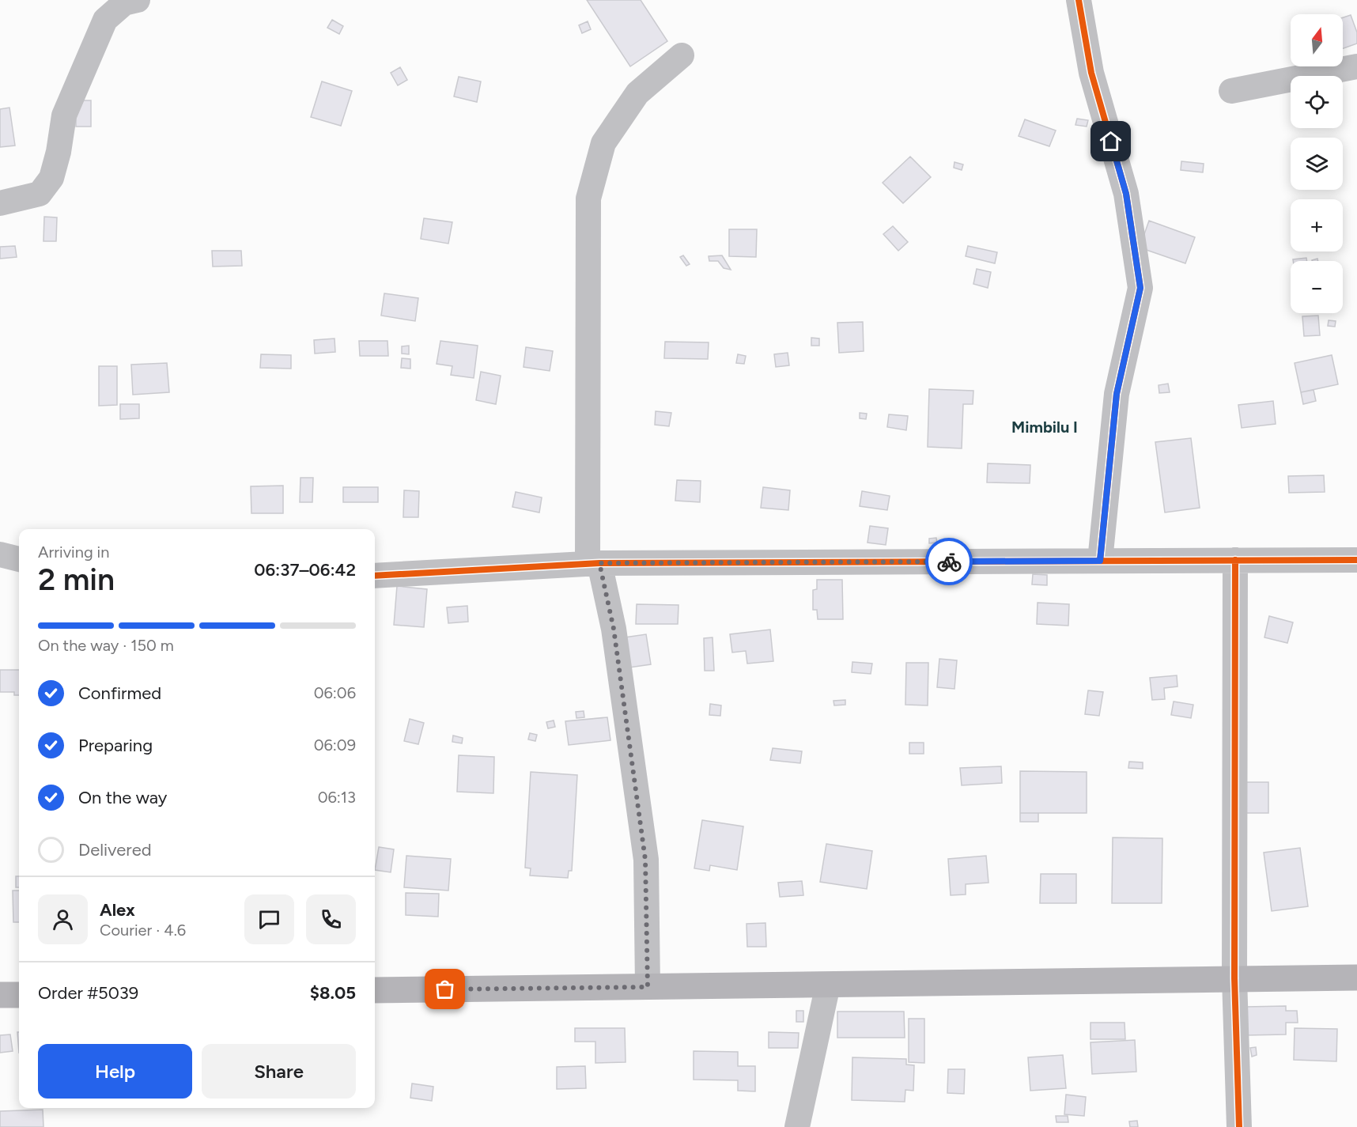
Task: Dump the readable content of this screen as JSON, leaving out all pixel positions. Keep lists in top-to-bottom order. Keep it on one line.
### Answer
{"districts":["Mimbilu I"],"north":"top","page":{"map_buttons":["+","−"],"heading":["2 min","Arriving in","06:37–06:42"],"panel":["Alex","Courier · 4.6","Order #5039","$8.05"],"bar":"On the way · 150 m","list":[["Confirmed","06:06"],["Preparing","06:09"],["On the way","06:13"],"Delivered"],"buttons":["Help","Share"]}}
